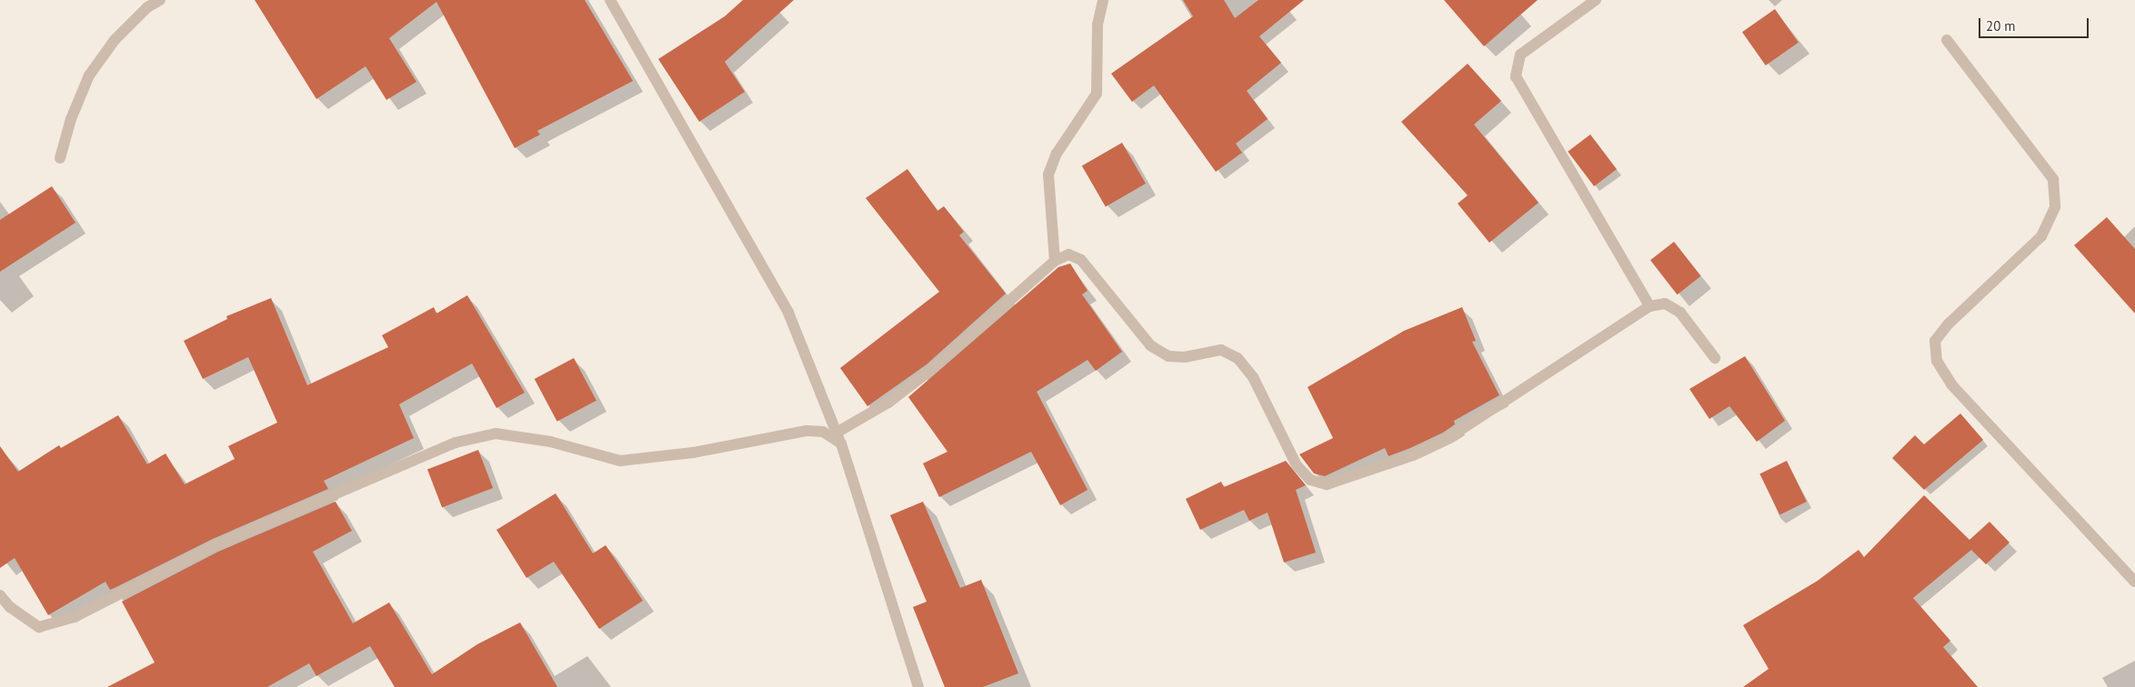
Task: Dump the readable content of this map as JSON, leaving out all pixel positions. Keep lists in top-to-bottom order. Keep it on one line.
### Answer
{"scale_bar":"20 m"}
